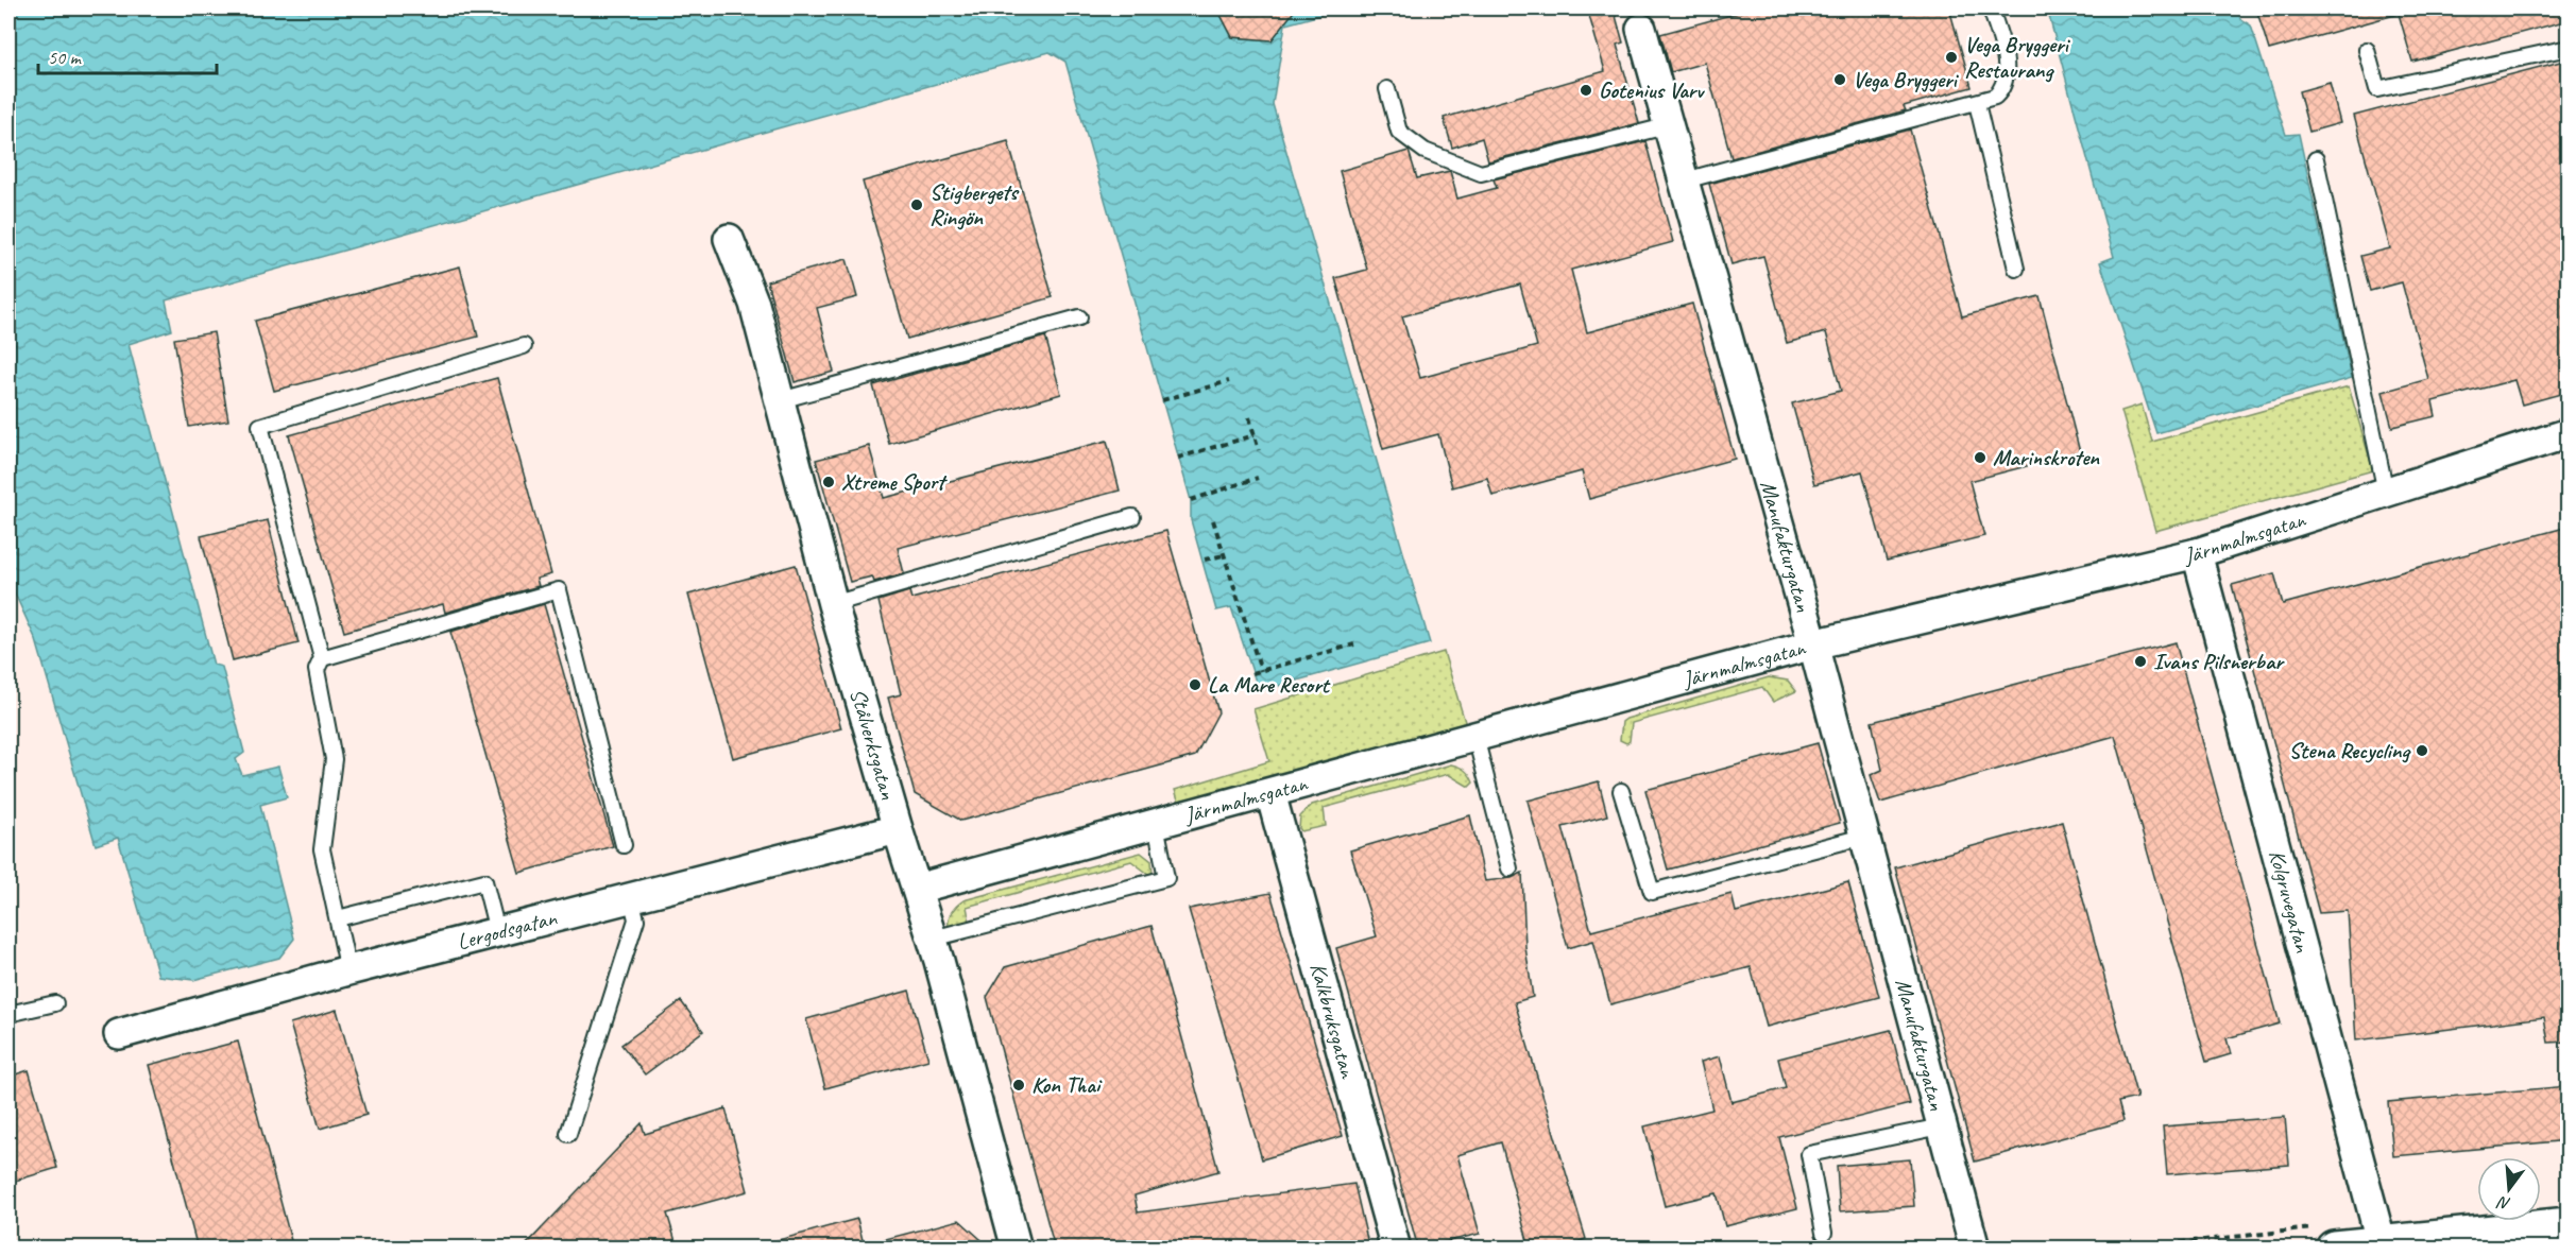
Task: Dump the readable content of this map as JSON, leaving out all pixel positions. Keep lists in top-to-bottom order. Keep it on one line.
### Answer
{"streets":{"street":["Järnmalmsgatan","Manufakturgatan","Stålverksgatan","Kolgruvegatan","Lergodsgatan","Kalkbruksgatan"]},"crossings":[["Järnmalmsgatan","Manufakturgatan"],["Järnmalmsgatan","Stålverksgatan"],["Järnmalmsgatan","Kolgruvegatan"],["Järnmalmsgatan","Kalkbruksgatan"],["Stålverksgatan","Lergodsgatan"]],"places":["Vega Bryggeri Restaurang","Vega Bryggeri","Gotenius Varv","Stigbergets Ringön","Marinskroten","Xtreme Sport","Ivans Pilsnerbar","La Mare Resort","Stena Recycling","Kon Thai"],"scale_bar":"50 m","north":"bottom"}
